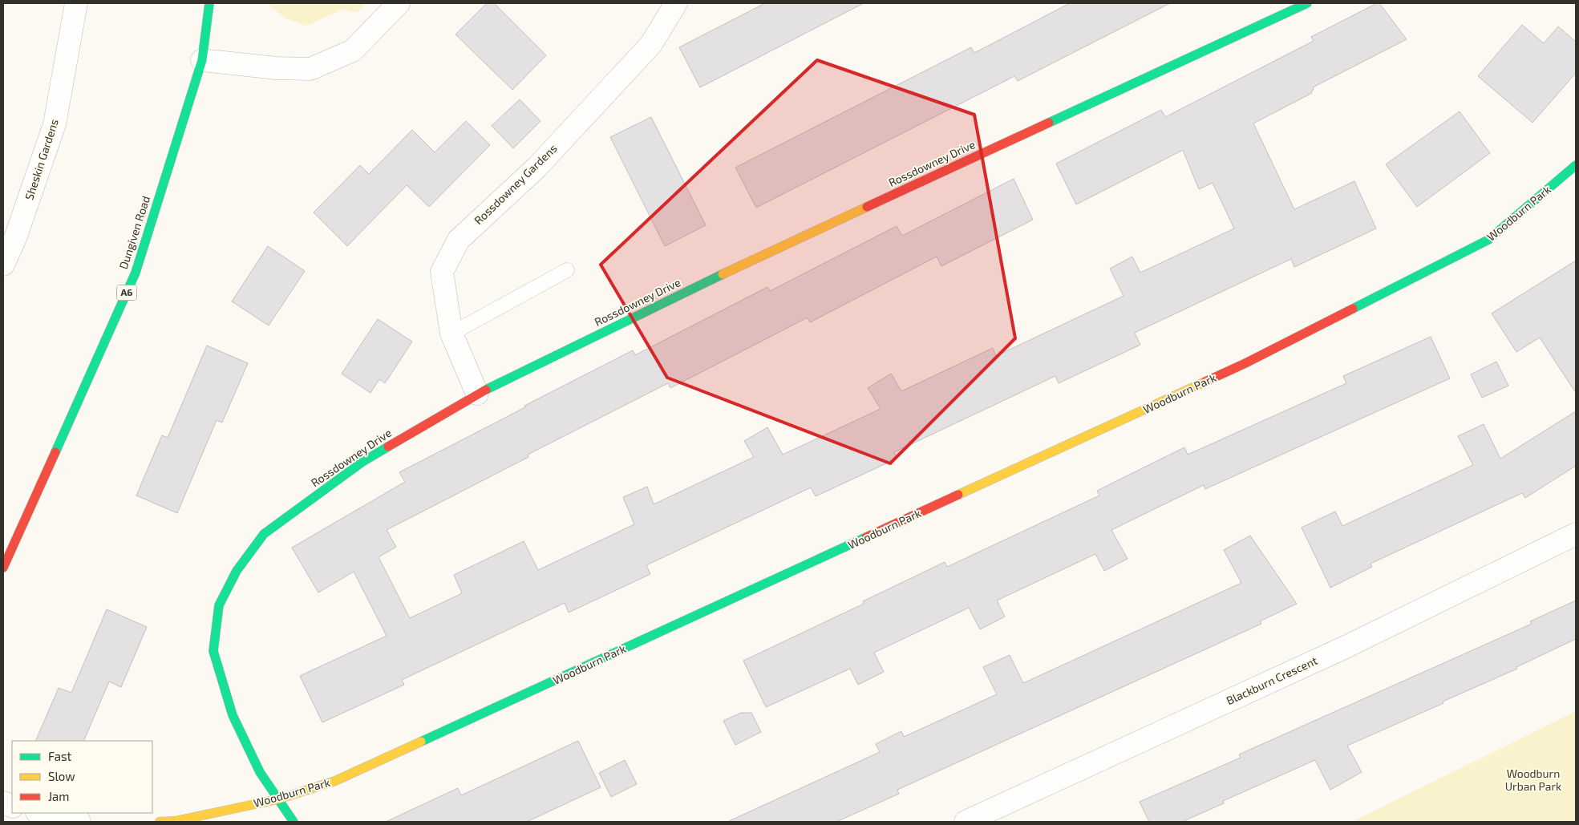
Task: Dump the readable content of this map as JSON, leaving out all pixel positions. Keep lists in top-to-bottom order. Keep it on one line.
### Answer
{"streets":{"main road":["Rossdowney Drive","Woodburn Park","Dungiven Road","A6"],"street":["Sheskin Gardens","Rossdowney Gardens","Blackburn Crescent"]},"crossings":[["Rossdowney Drive","Rossdowney Gardens"],["Rossdowney Drive","Woodburn Park"]],"parks":["Woodburn Urban Park"],"legend":["Fast","Slow","Jam"]}
